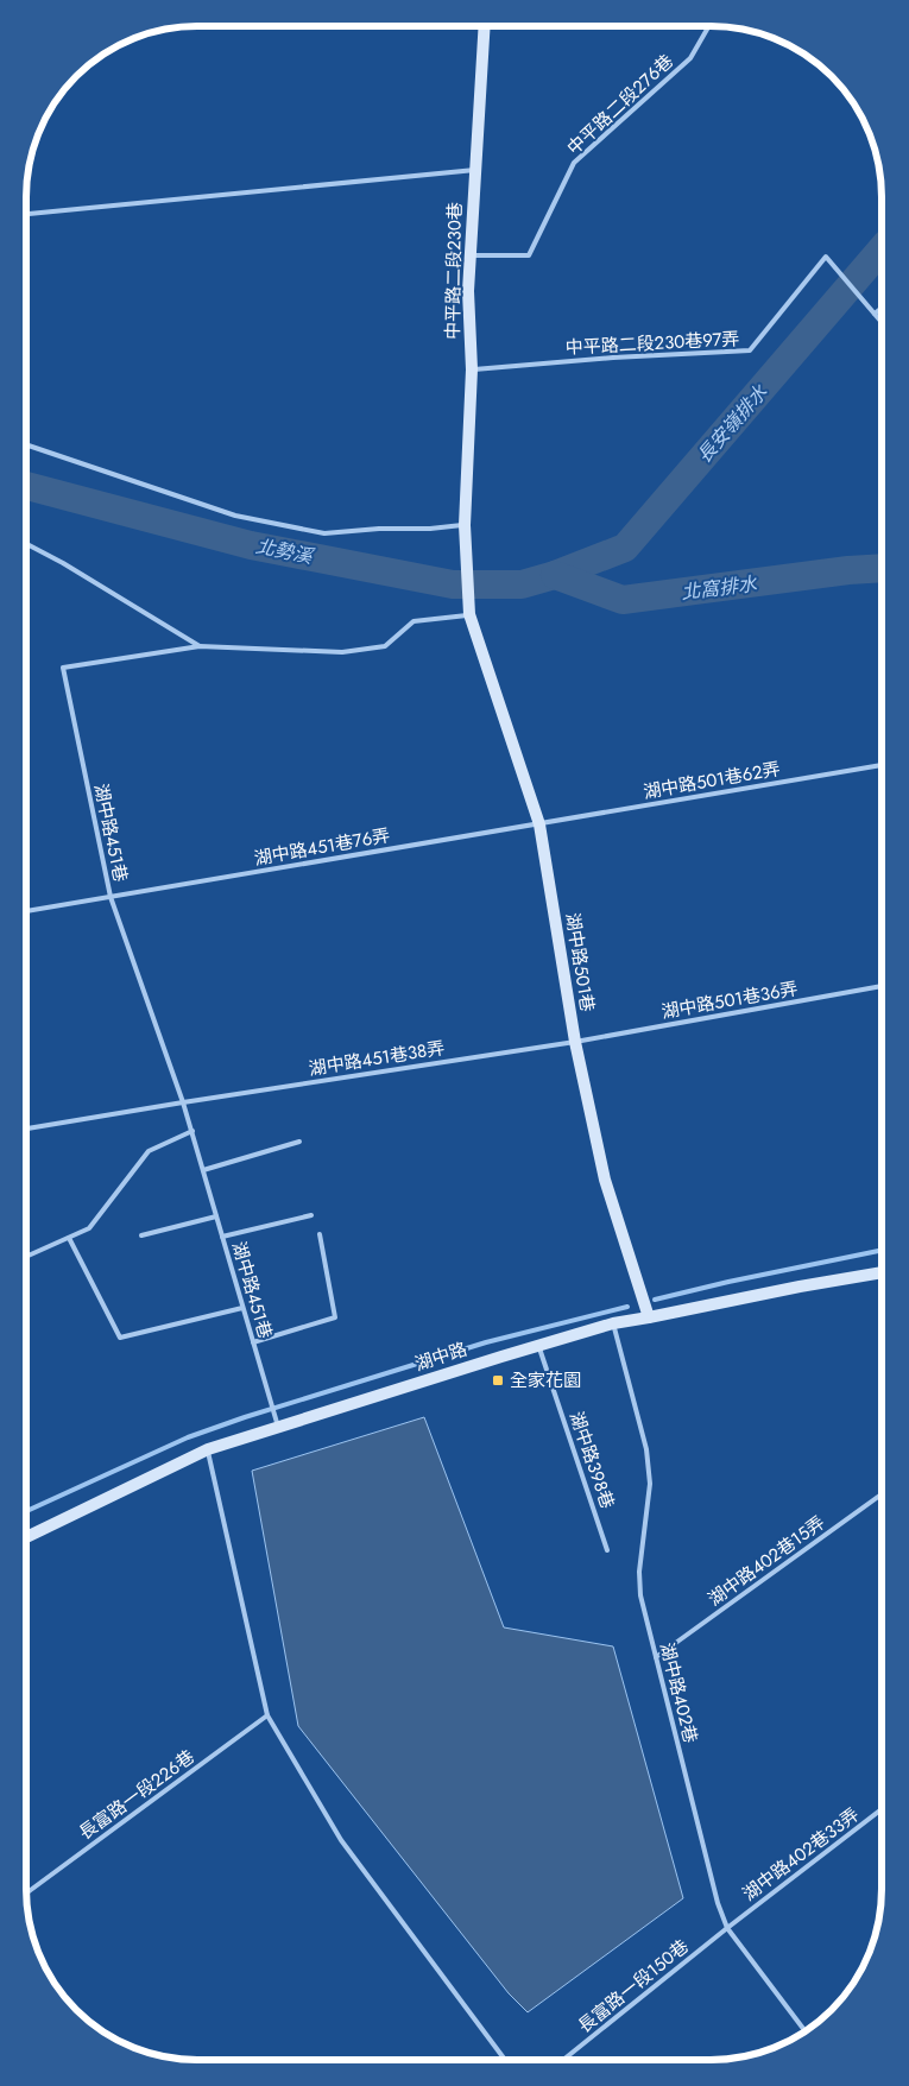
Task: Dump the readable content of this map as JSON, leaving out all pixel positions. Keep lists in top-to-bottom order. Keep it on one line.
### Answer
{"streets":{"street":["中平路二段230巷","湖中路501巷","湖中路"],"lane":["中平路二段276巷","中平路二段230巷97弄","湖中路501巷62弄","湖中路451巷","湖中路451巷76弄","湖中路501巷36弄","湖中路451巷38弄","湖中路398巷","湖中路402巷15弄","湖中路402巷","長富路一段226巷","湖中路402巷33弄","長富路一段150巷"]},"crossings":[["中平路二段276巷","中平路二段230巷"],["中平路二段230巷","中平路二段230巷97弄"],["中平路二段230巷","湖中路451巷"],["中平路二段230巷","湖中路501巷"],["湖中路501巷62弄","湖中路451巷76弄"],["湖中路501巷62弄","湖中路501巷"],["湖中路451巷","湖中路451巷76弄"],["湖中路451巷","湖中路501巷"],["湖中路451巷","湖中路451巷38弄"],["湖中路451巷","湖中路"],["湖中路451巷76弄","湖中路501巷"],["湖中路501巷","湖中路501巷36弄"],["湖中路501巷","湖中路451巷38弄"],["湖中路501巷","湖中路"],["湖中路501巷36弄","湖中路451巷38弄"],["湖中路","湖中路398巷"],["湖中路","湖中路402巷"],["湖中路402巷15弄","湖中路402巷"],["湖中路402巷","湖中路402巷33弄"],["湖中路402巷","長富路一段150巷"],["湖中路402巷33弄","長富路一段150巷"]],"water":["長安嶺排水","北勢溪","北窩排水"],"places":{"transit":["全家花園"]}}
